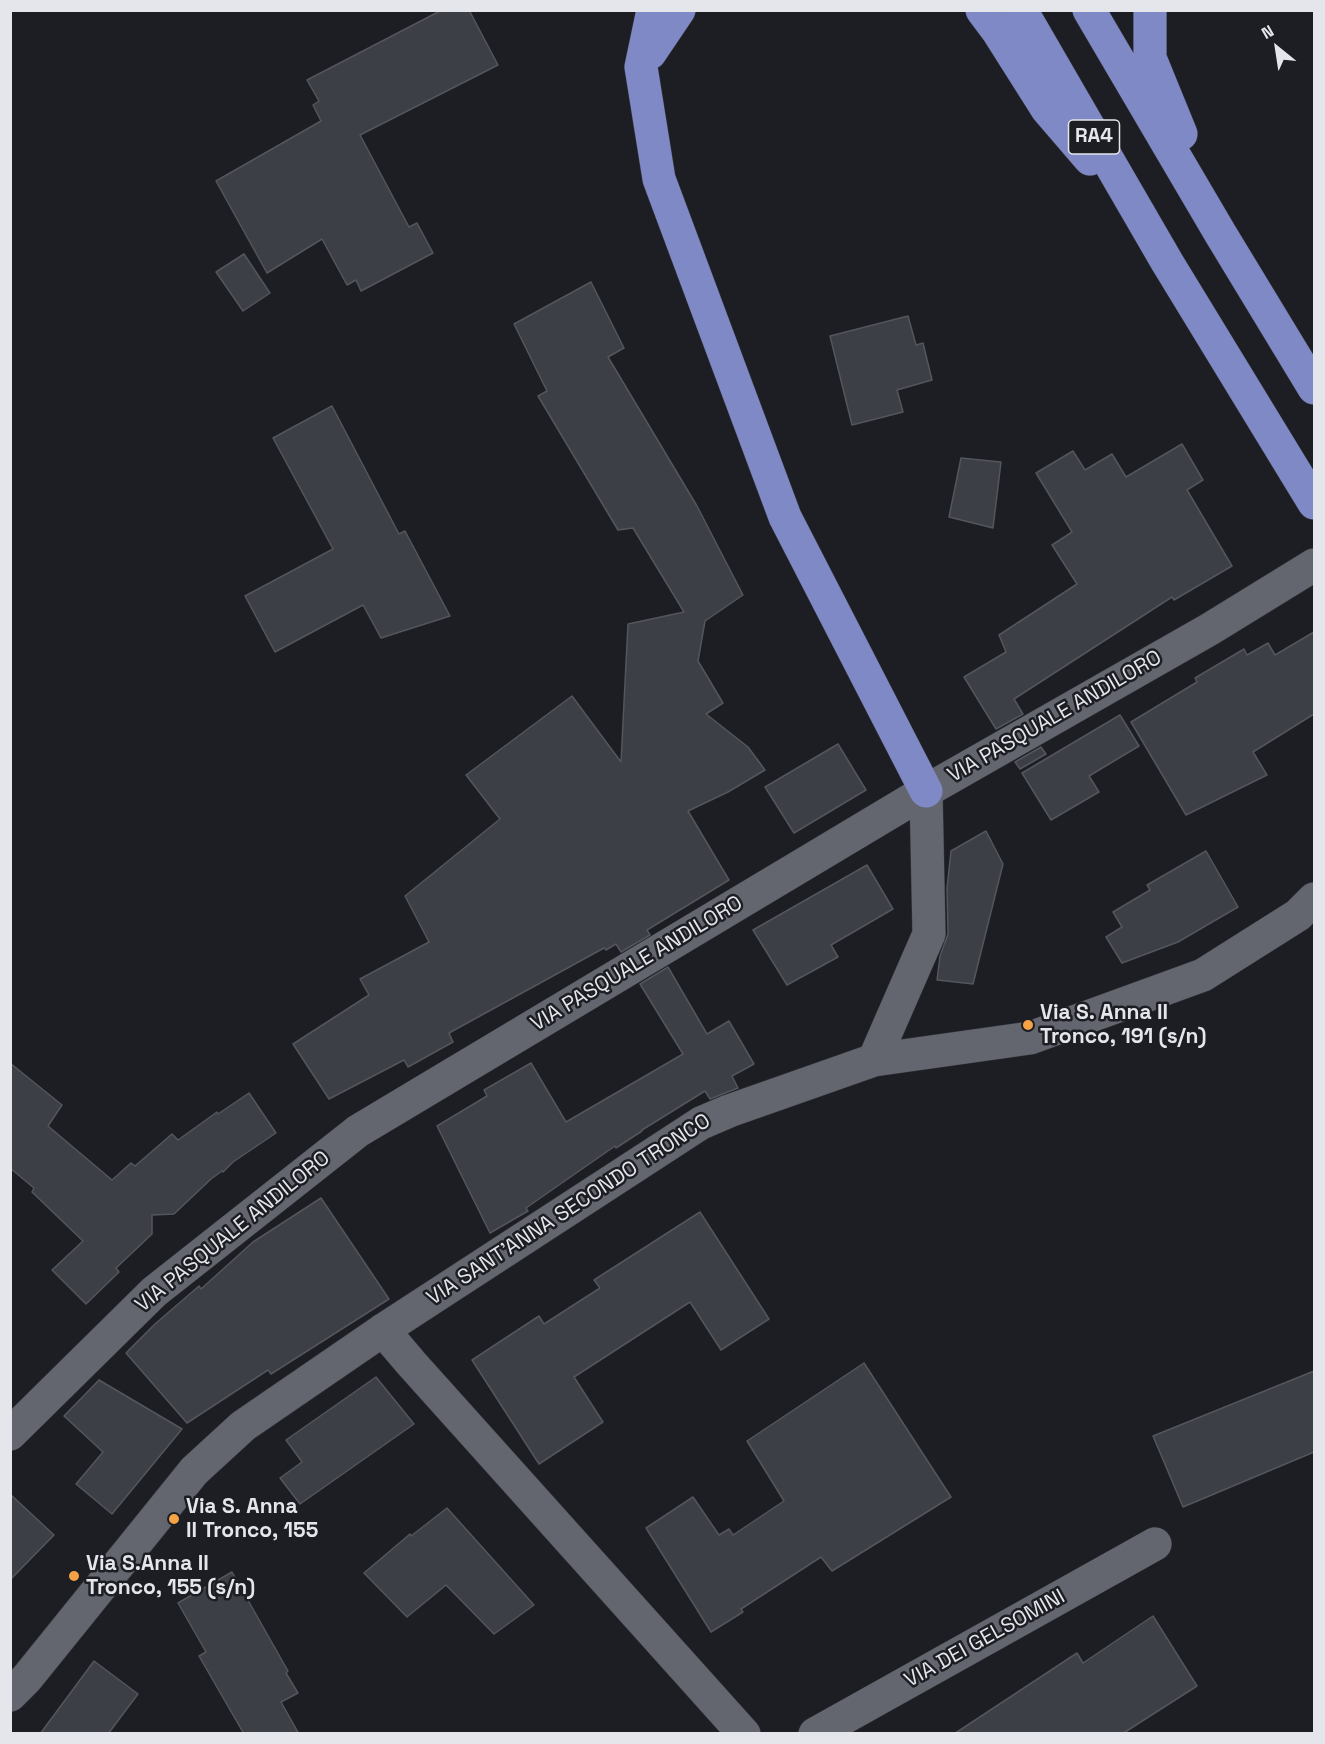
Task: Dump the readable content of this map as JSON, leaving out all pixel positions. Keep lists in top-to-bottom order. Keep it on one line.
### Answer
{"streets":{"highway":["RA4"],"street":["VIA PASQUALE ANDILORO","VIA SANT'ANNA SECONDO TRONCO","VIA DEI GELSOMINI"]},"places":["Via S. Anna II Tronco, 191 (s/n)","Via S. Anna II Tronco, 155","Via S.Anna II Tronco, 155 (s/n)"],"north":"top left"}
